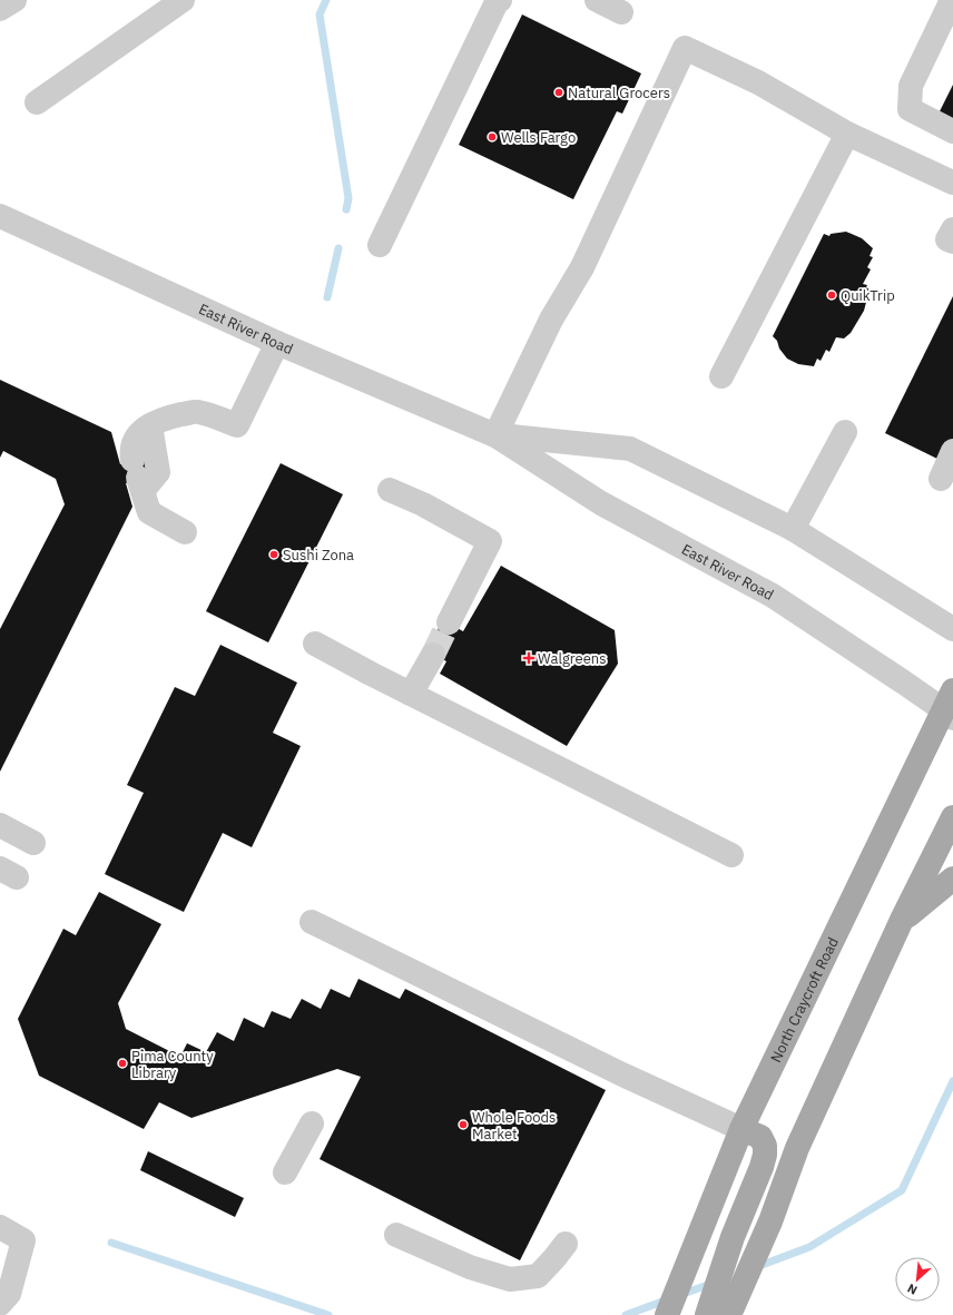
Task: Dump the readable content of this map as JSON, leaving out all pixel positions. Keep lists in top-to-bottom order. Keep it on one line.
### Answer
{"streets":{"main road":["North Craycroft Road"],"street":["East River Road"]},"crossings":[["East River Road","North Craycroft Road"]],"places":{"other":["Natural Grocers","Wells Fargo","QuikTrip","Sushi Zona","Pima County Library","Whole Foods Market"],"health":["Walgreens"]},"north":"bottom left"}
